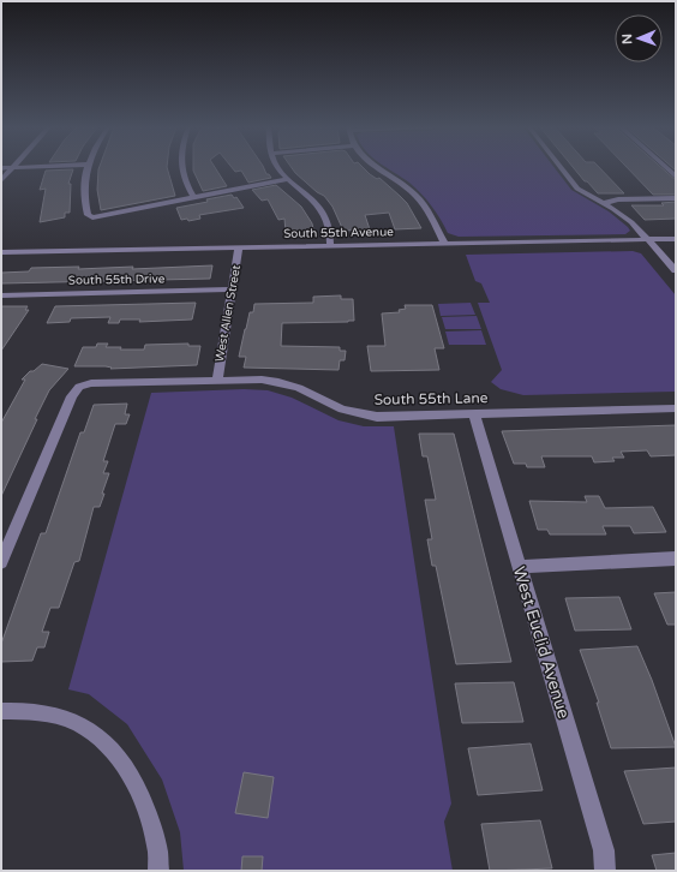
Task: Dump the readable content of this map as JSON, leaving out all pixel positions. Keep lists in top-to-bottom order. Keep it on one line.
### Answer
{"streets":{"street":["South 55th Avenue","South 55th Drive","West Allen Street","South 55th Lane","West Euclid Avenue"]},"crossings":[["South 55th Avenue","West Allen Street"],["South 55th Drive","West Allen Street"],["West Allen Street","South 55th Lane"],["South 55th Lane","West Euclid Avenue"]],"north":"left"}
